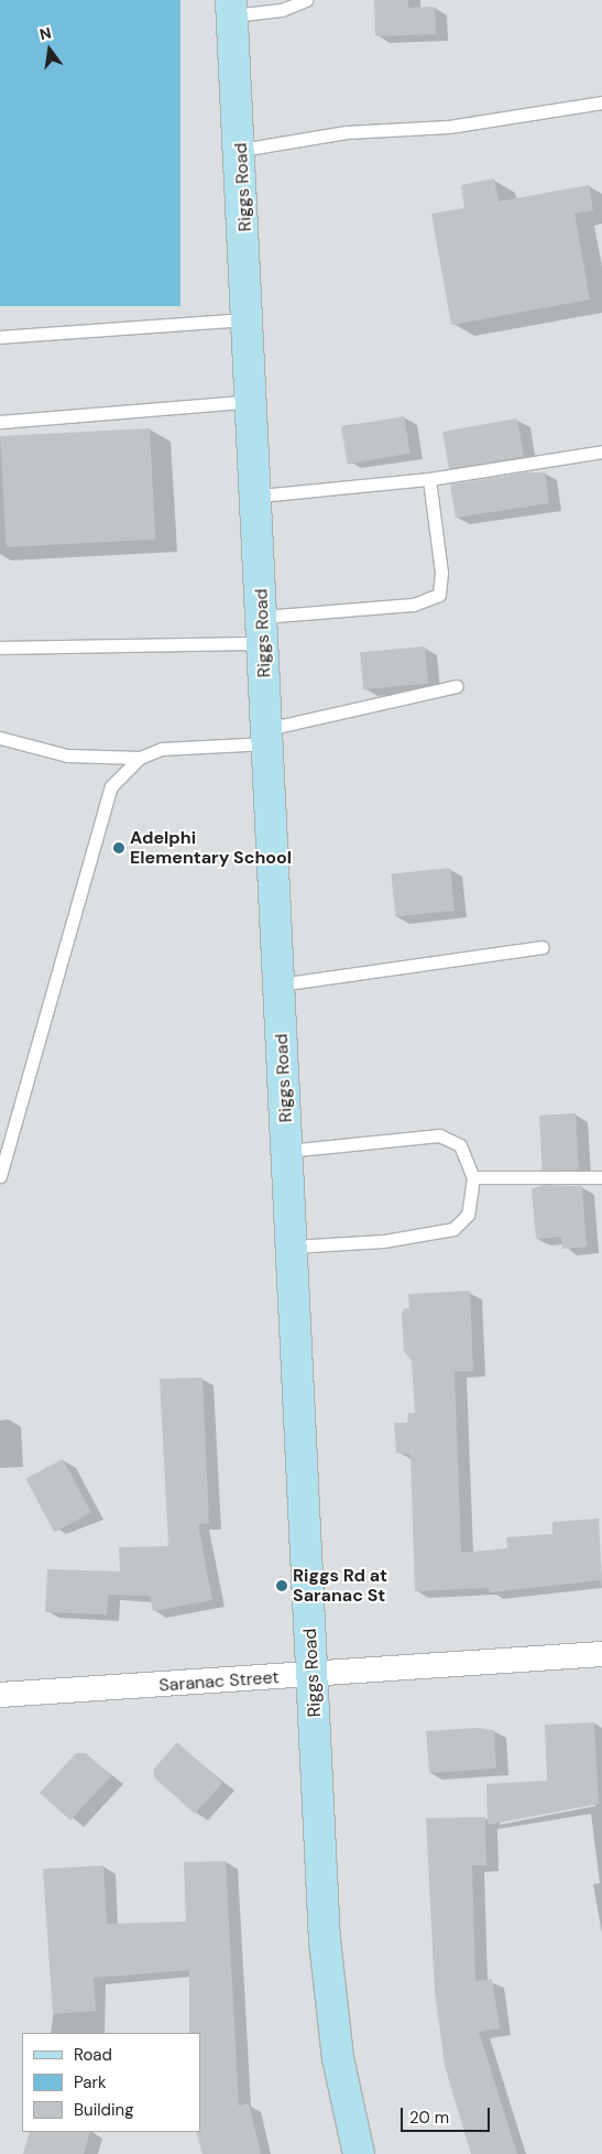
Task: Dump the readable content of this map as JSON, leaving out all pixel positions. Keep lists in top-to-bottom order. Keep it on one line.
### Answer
{"streets":{"main road":["Riggs Road"],"street":["Saranac Street"]},"crossings":[["Riggs Road","Saranac Street"]],"places":["Adelphi Elementary School","Riggs Rd at Saranac St"],"legend":["Road","Park","Building"],"scale_bar":"20 m","north":"top"}
